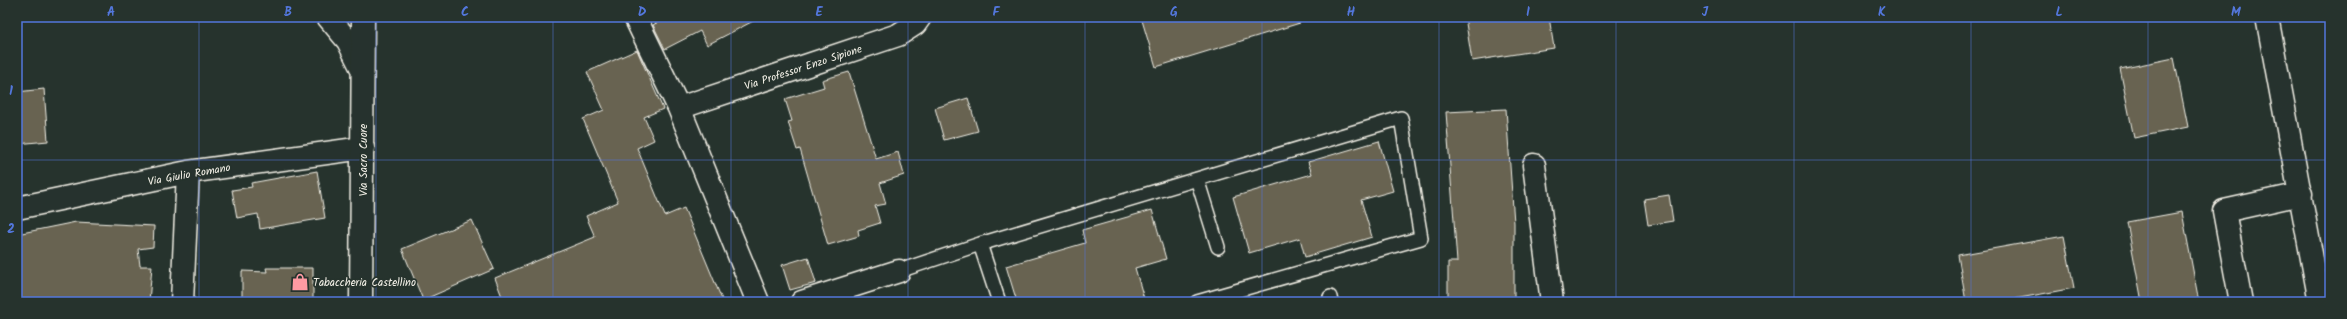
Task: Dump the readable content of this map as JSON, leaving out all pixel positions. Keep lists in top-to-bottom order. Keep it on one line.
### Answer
{"streets":{"street":["Via Professor Enzo Sipione","Via Sacro Cuore","Via Giulio Romano"]},"crossings":[["Via Sacro Cuore","Via Giulio Romano"]],"places":{"shop":["Tabaccheria Castellino"]},"grid":{"columns":["A","B","C","D","E","F","G","H","I","J","K","L","M"],"rows":["1","2"]}}
